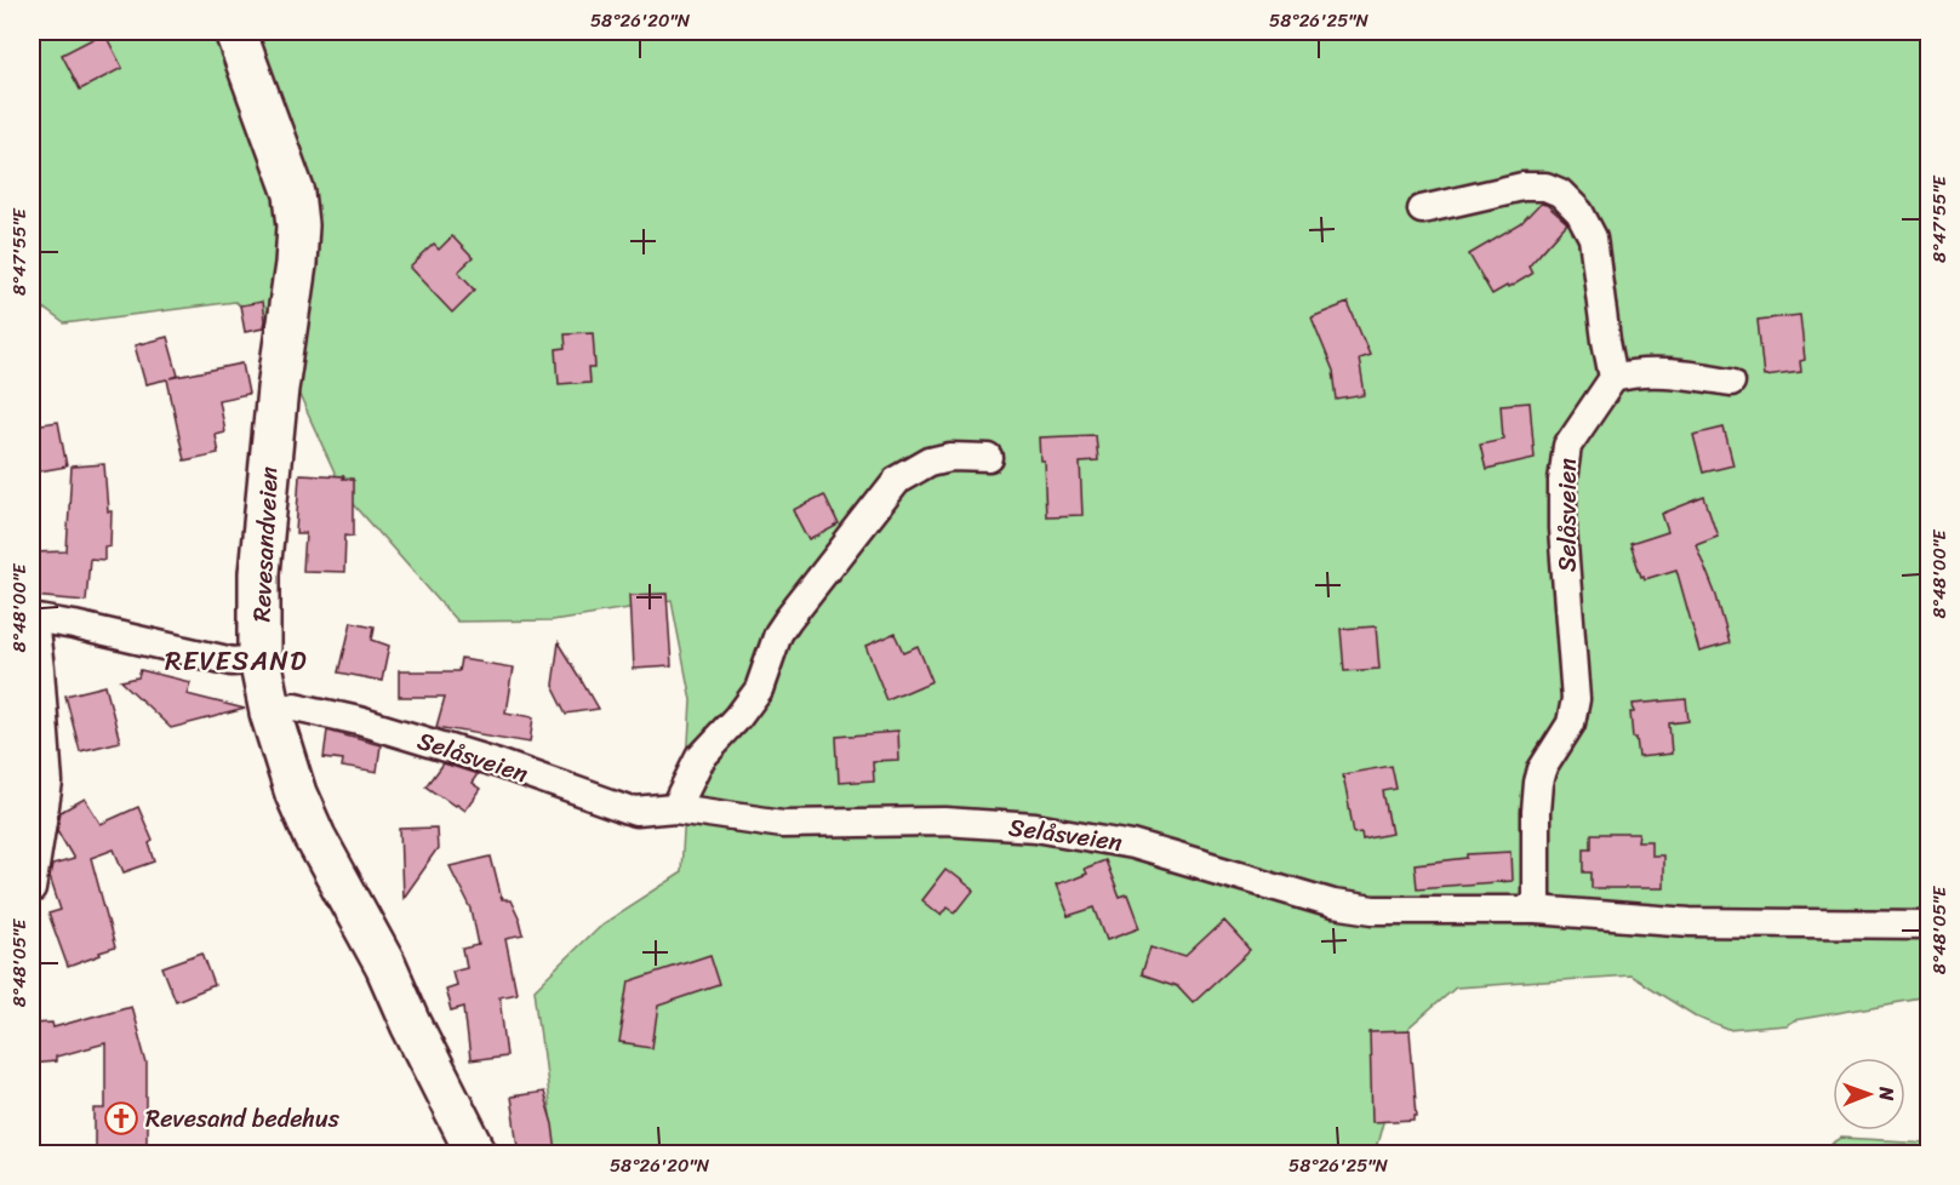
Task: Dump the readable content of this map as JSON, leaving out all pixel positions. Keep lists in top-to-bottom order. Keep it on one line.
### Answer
{"streets":{"main road":["Revesandveien"],"street":["Selåsveien"]},"crossings":[["Selåsveien","Revesandveien"]],"districts":["REVESAND"],"places":{"church":["Revesand bedehus"]},"north":"right","coordinates":["58°26'20\"N","58°26'25\"N","8°47'55\"E","8°48'00\"E","8°48'05\"E"]}
